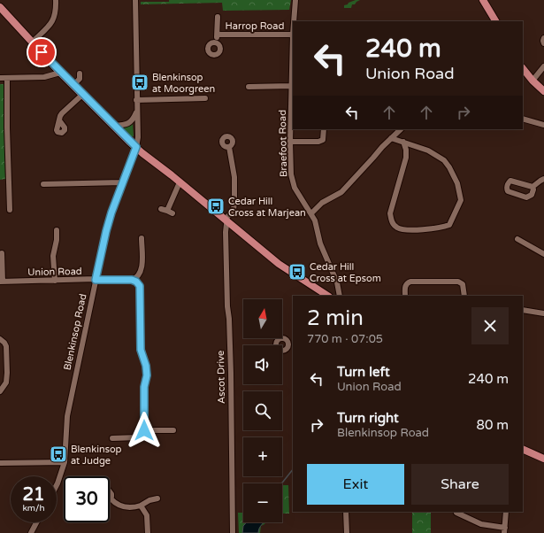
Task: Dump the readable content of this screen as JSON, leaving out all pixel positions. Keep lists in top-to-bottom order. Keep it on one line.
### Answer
{"streets":{"street":["Harrop Road","Braefoot Road","Union Road","Blenkinsop Road","Ascot Drive"]},"crossings":[["Harrop Road","Braefoot Road"],["Union Road","Blenkinsop Road"]],"places":{"bus stop":["Blenkinsop at Moorgreen","Cedar Hill Cross at Marjean","Cedar Hill Cross at Epsom","Blenkinsop at Judge"]},"north":"top","page":{"turn":["240 m","Union Road"],"heading":["2 min","770 m · 07:05"],"map_buttons":["+","−"],"list":[{"name":"Turn left","note":"Union Road","value":"240 m"},{"name":"Turn right","note":"Blenkinsop Road","value":"80 m"}],"buttons":["Exit","Share"],"speed":"21 km/h","limit":"30"}}
